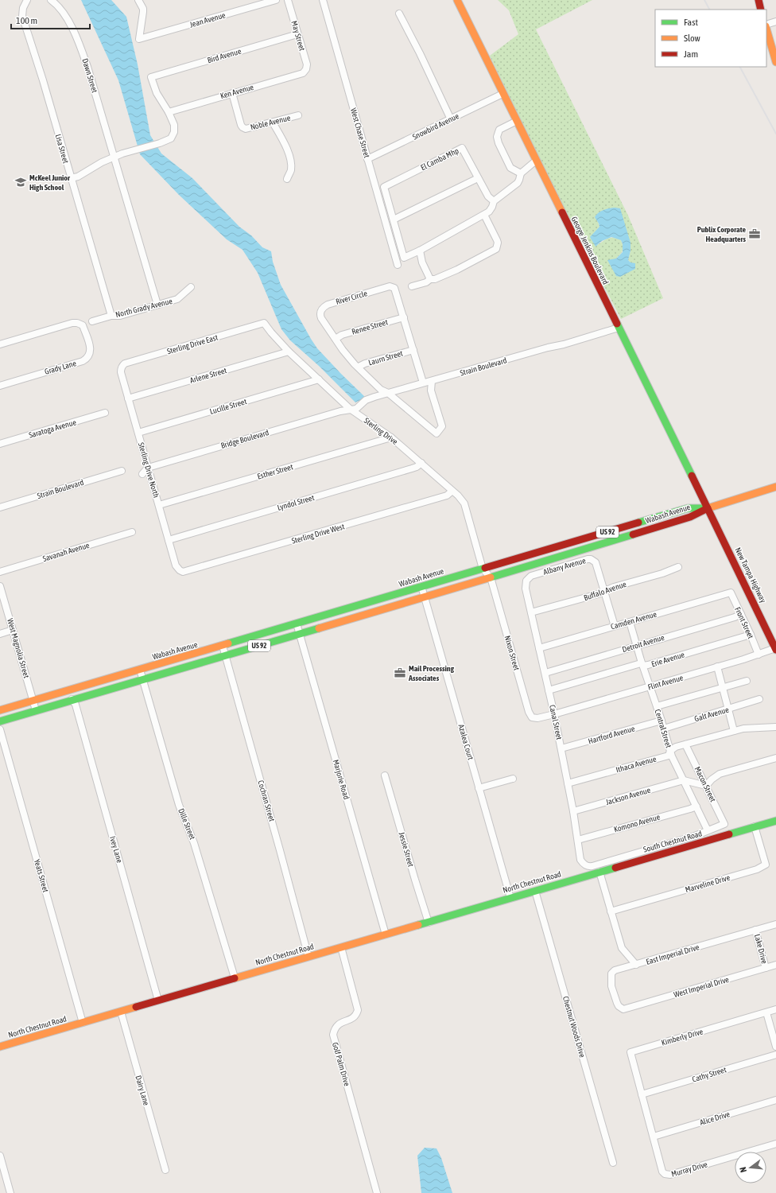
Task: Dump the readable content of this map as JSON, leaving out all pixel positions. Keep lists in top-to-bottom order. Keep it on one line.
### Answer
{"streets":{"main road":["George Jenkins Boulevard","Wabash Avenue","US 92","New Tampa Highway","South Chestnut Road","North Chestnut Road"],"street":["Jean Avenue","May Street","Bird Avenue","Dawn Street","Ken Avenue","Noble Avenue","Snowbird Avenue","West Chase Street","Lisa Street","El Camba Mhp","River Circle","North Grady Avenue","Renee Street","Sterling Drive East","Laurn Street","Strain Boulevard","Grady Lane","Arlene Street","Lucille Street","Saratoga Avenue","Sterling Drive","Bridge Boulevard","Sterling Drive North","Esther Street","Lyndol Street","Sterling Drive West","Savanah Avenue","Albany Avenue","Buffalo Avenue","Camden Avenue","Front Street","Detroit Avenue","West Magnolia Street","Nixon Street","Erie Avenue","Flint Avenue","Galt Avenue","Canal Street","Central Street","Hartford Avenue","Azalea Court","Ithaca Avenue","Marjorie Road","Macon Street","Jackson Avenue","Cochran Street","Komono Avenue","Dille Street","Ivey Lane","Jessie Street","Yeats Street","Marveline Drive","Lake Drive","East Imperial Drive","West Imperial Drive","Chestnut Woods Drive","Kimberly Drive","Golf Palm Drive","Cathy Street","Dairy Lane","Alice Drive","Murray Drive"]},"crossings":[["May Street","Bird Avenue"],["May Street","Ken Avenue"],["Bird Avenue","Ken Avenue"],["Dawn Street","North Grady Avenue"],["Ken Avenue","Noble Avenue"],["Snowbird Avenue","West Chase Street"],["Snowbird Avenue","George Jenkins Boulevard"],["Lisa Street","North Grady Avenue"],["George Jenkins Boulevard","Strain Boulevard"],["George Jenkins Boulevard","Wabash Avenue"],["George Jenkins Boulevard","New Tampa Highway"],["River Circle","Renee Street"],["River Circle","Laurn Street"],["River Circle","Strain Boulevard"],["Sterling Drive East","Arlene Street"],["Sterling Drive East","Sterling Drive"],["Sterling Drive East","Sterling Drive North"],["Strain Boulevard","Sterling Drive"],["Strain Boulevard","Bridge Boulevard"],["Arlene Street","Sterling Drive"],["Arlene Street","Sterling Drive North"],["Lucille Street","Sterling Drive"],["Lucille Street","Sterling Drive North"],["Sterling Drive","Bridge Boulevard"],["Sterling Drive","Esther Street"],["Sterling Drive","Lyndol Street"],["Sterling Drive","Wabash Avenue"],["Sterling Drive","Sterling Drive West"],["Sterling Drive","Nixon Street"],["Bridge Boulevard","Sterling Drive North"],["Sterling Drive North","Esther Street"],["Sterling Drive North","Lyndol Street"],["Sterling Drive North","Sterling Drive West"],["Wabash Avenue","New Tampa Highway"],["Wabash Avenue","West Magnolia Street"],["Wabash Avenue","Nixon Street"],["Wabash Avenue","Azalea Court"],["Wabash Avenue","Marjorie Road"],["Wabash Avenue","Cochran Street"],["Wabash Avenue","Dille Street"],["Wabash Avenue","Ivey Lane"],["Albany Avenue","Buffalo Avenue"],["Albany Avenue","Canal Street"],["New Tampa Highway","Flint Avenue"],["Buffalo Avenue","Canal Street"],["Camden Avenue","Front Street"],["Camden Avenue","Canal Street"],["Camden Avenue","Central Street"],["Front Street","Detroit Avenue"],["Front Street","Erie Avenue"],["Front Street","Flint Avenue"],["Detroit Avenue","Canal Street"],["Detroit Avenue","Central Street"],["Nixon Street","Flint Avenue"],["Nixon Street","Canal Street"],["Erie Avenue","Canal Street"],["Erie Avenue","Central Street"],["Flint Avenue","Canal Street"],["Flint Avenue","Central Street"],["Galt Avenue","Central Street"],["Canal Street","Central Street"],["Canal Street","Hartford Avenue"],["Canal Street","Ithaca Avenue"],["Canal Street","Macon Street"],["Canal Street","Jackson Avenue"],["Canal Street","Komono Avenue"],["Central Street","Hartford Avenue"],["Central Street","Ithaca Avenue"],["Central Street","Macon Street"],["Central Street","Jackson Avenue"],["Central Street","Komono Avenue"],["Azalea Court","North Chestnut Road"],["Ithaca Avenue","Macon Street"],["Marjorie Road","North Chestnut Road"],["Cochran Street","North Chestnut Road"],["Dille Street","North Chestnut Road"],["South Chestnut Road","North Chestnut Road"],["South Chestnut Road","Marveline Drive"],["Ivey Lane","North Chestnut Road"],["Jessie Street","North Chestnut Road"],["Yeats Street","North Chestnut Road"],["North Chestnut Road","Chestnut Woods Drive"],["North Chestnut Road","Golf Palm Drive"],["North Chestnut Road","Dairy Lane"],["Lake Drive","East Imperial Drive"],["Lake Drive","West Imperial Drive"],["East Imperial Drive","West Imperial Drive"],["Kimberly Drive","Cathy Street"],["Kimberly Drive","Murray Drive"],["Cathy Street","Murray Drive"],["Alice Drive","Murray Drive"]],"places":{"school or university":["McKeel Junior High School"],"office":["Publix Corporate Headquarters","Mail Processing Associates"]},"legend":["Fast","Slow","Jam"],"scale_bar":"100 m","north":"left"}
